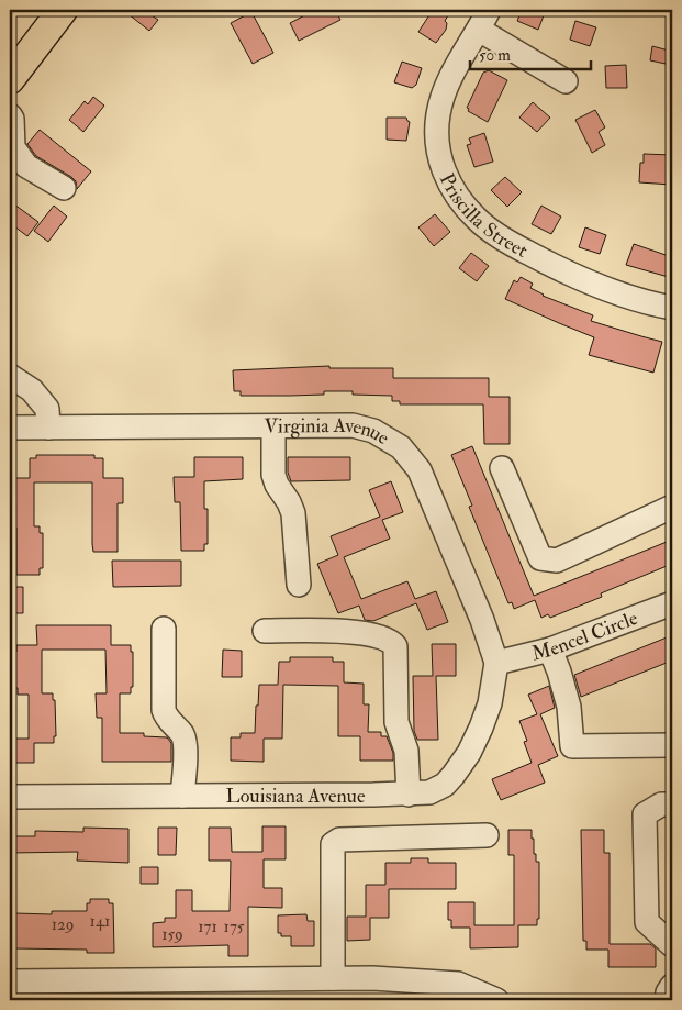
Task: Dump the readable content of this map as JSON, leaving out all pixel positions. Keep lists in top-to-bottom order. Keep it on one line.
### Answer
{"streets":{"street":["Priscilla Street","Virginia Avenue","Mencel Circle","Louisiana Avenue"]},"crossings":[["Virginia Avenue","Mencel Circle"],["Virginia Avenue","Louisiana Avenue"],["Mencel Circle","Louisiana Avenue"]],"house_numbers":["141","129","171","175","159"],"scale_bar":"50 m"}
